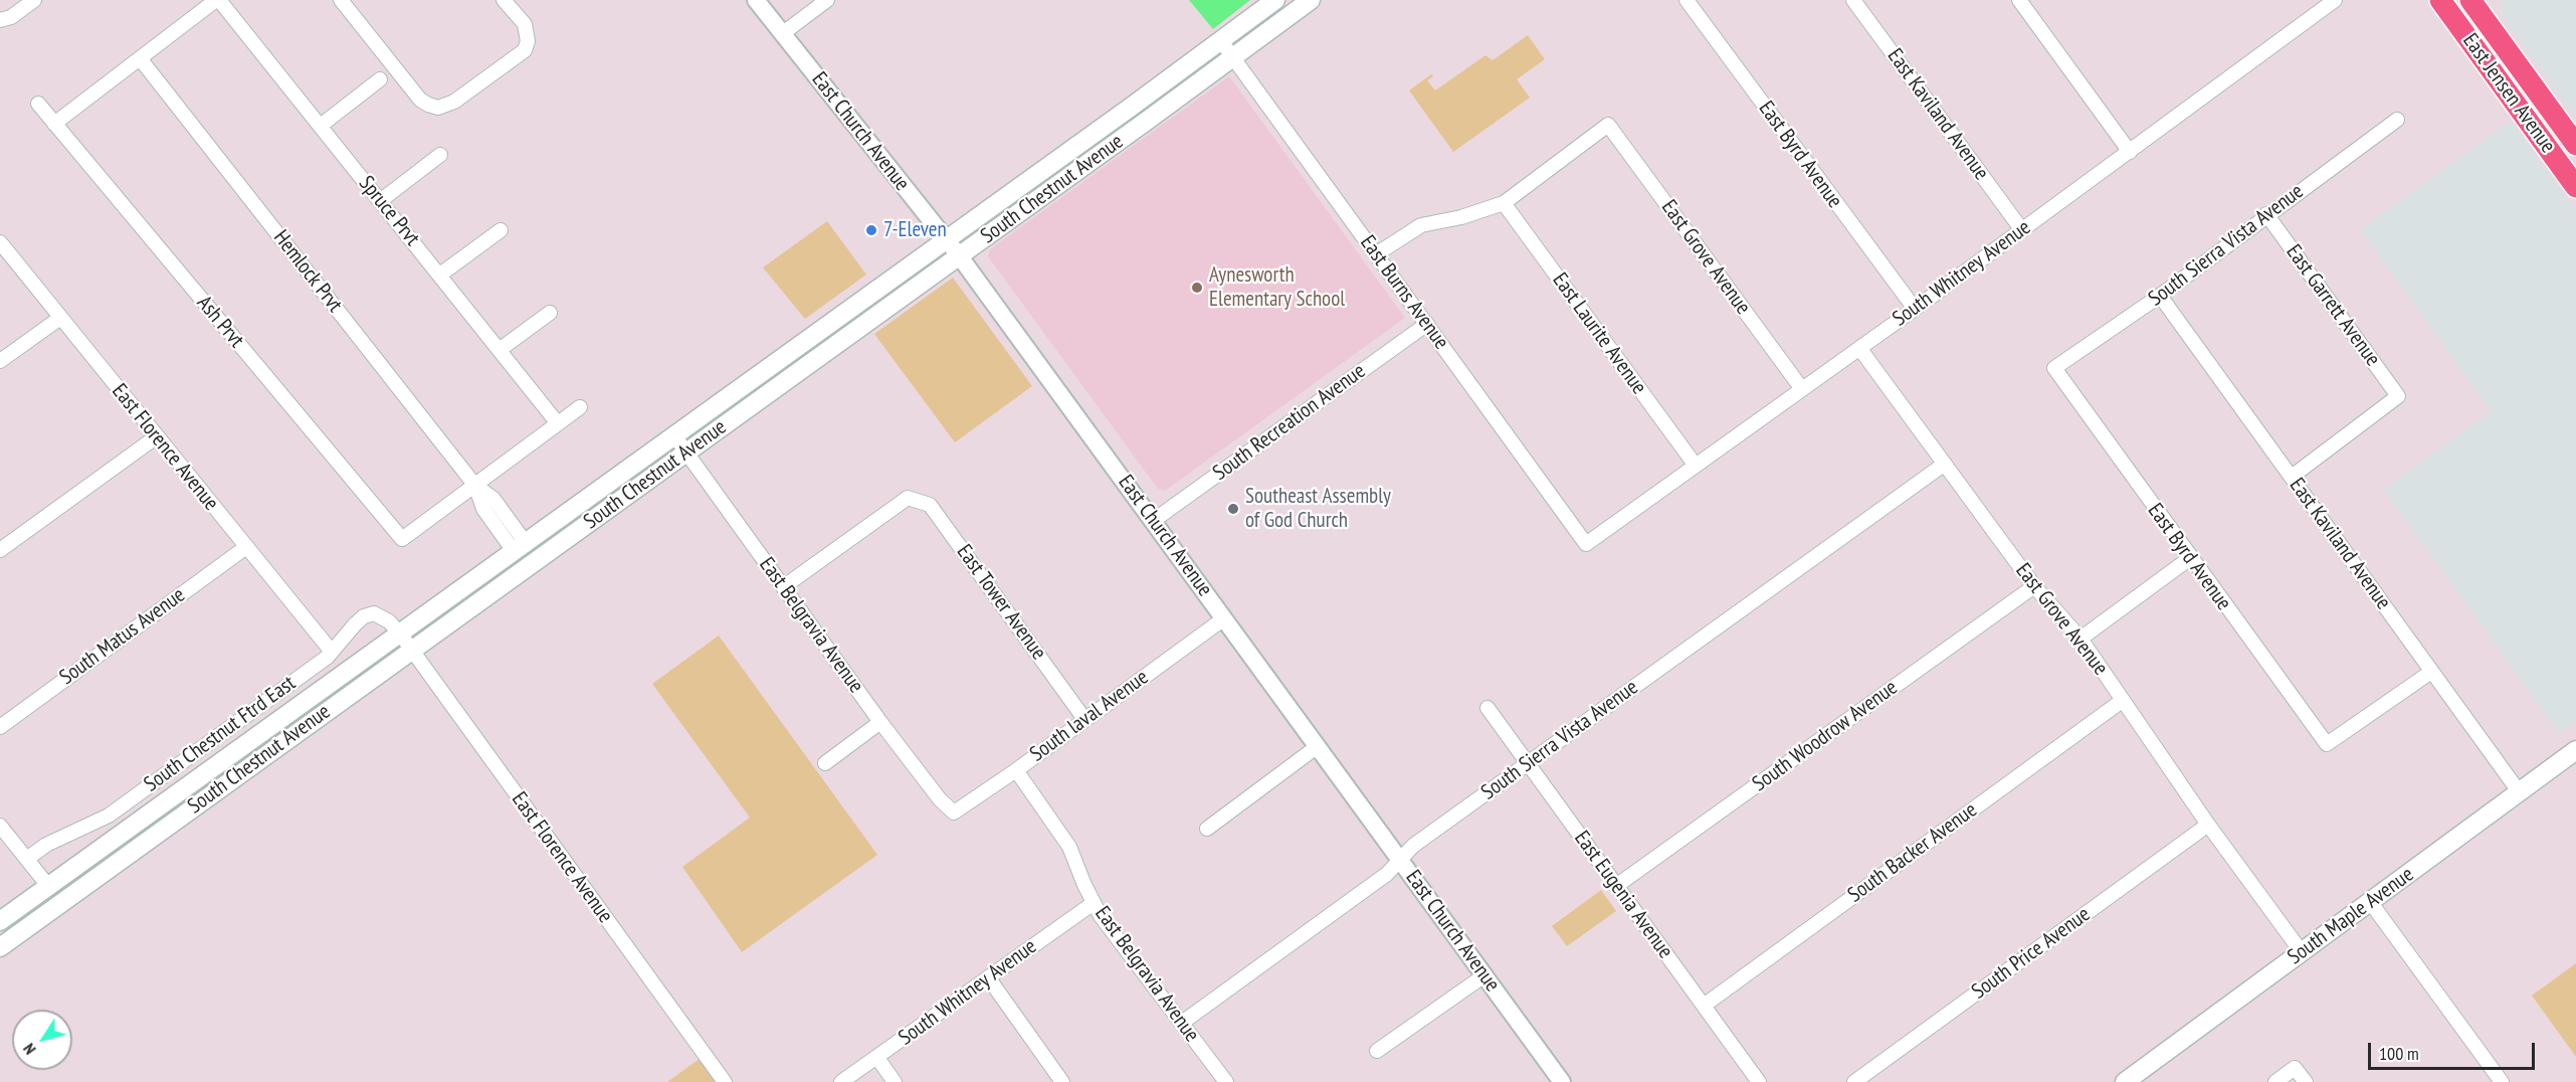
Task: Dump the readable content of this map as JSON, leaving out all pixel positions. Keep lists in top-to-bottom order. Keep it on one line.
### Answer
{"streets":{"main road":["East Jensen Avenue","South Chestnut Avenue","South Maple Avenue"],"street":["East Kaviland Avenue","East Church Avenue","East Byrd Avenue","Spruce Prvt","South Sierra Vista Avenue","East Grove Avenue","Hemlock Prvt","South Whitney Avenue","East Burns Avenue","East Garrett Avenue","Ash Prvt","East Laurite Avenue","South Recreation Avenue","East Florence Avenue","East Tower Avenue","East Belgravia Avenue","South Matus Avenue","South laval Avenue","South Chestnut Ftrd East","South Woodrow Avenue","South Backer Avenue","East Eugenia Avenue","South Price Avenue"]},"crossings":[["East Kaviland Avenue","East Byrd Avenue"],["East Kaviland Avenue","South Sierra Vista Avenue"],["East Kaviland Avenue","South Whitney Avenue"],["East Kaviland Avenue","East Garrett Avenue"],["East Kaviland Avenue","South Maple Avenue"],["East Church Avenue","South Chestnut Avenue"],["East Church Avenue","South Sierra Vista Avenue"],["East Church Avenue","South Recreation Avenue"],["East Church Avenue","South laval Avenue"],["East Byrd Avenue","South Sierra Vista Avenue"],["East Byrd Avenue","South Whitney Avenue"],["South Chestnut Avenue","Hemlock Prvt"],["South Chestnut Avenue","East Burns Avenue"],["South Chestnut Avenue","East Florence Avenue"],["South Chestnut Avenue","East Belgravia Avenue"],["South Chestnut Avenue","South Chestnut Ftrd East"],["South Sierra Vista Avenue","East Grove Avenue"],["South Sierra Vista Avenue","East Garrett Avenue"],["South Sierra Vista Avenue","East Belgravia Avenue"],["South Sierra Vista Avenue","East Eugenia Avenue"],["East Grove Avenue","South Whitney Avenue"],["East Grove Avenue","East Laurite Avenue"],["East Grove Avenue","South Woodrow Avenue"],["East Grove Avenue","South Backer Avenue"],["East Grove Avenue","South Maple Avenue"],["East Grove Avenue","South Price Avenue"],["Hemlock Prvt","Ash Prvt"],["South Whitney Avenue","East Burns Avenue"],["South Whitney Avenue","East Laurite Avenue"],["South Whitney Avenue","East Belgravia Avenue"],["East Burns Avenue","South Recreation Avenue"],["East Florence Avenue","South Matus Avenue"],["East Florence Avenue","South Chestnut Ftrd East"],["East Tower Avenue","East Belgravia Avenue"],["East Tower Avenue","South laval Avenue"],["East Belgravia Avenue","South laval Avenue"],["South Woodrow Avenue","East Eugenia Avenue"],["South Backer Avenue","East Eugenia Avenue"]],"places":["7-Eleven","Aynesworth Elementary School","Southeast Assembly of God Church"],"scale_bar":"100 m","north":"bottom left"}
